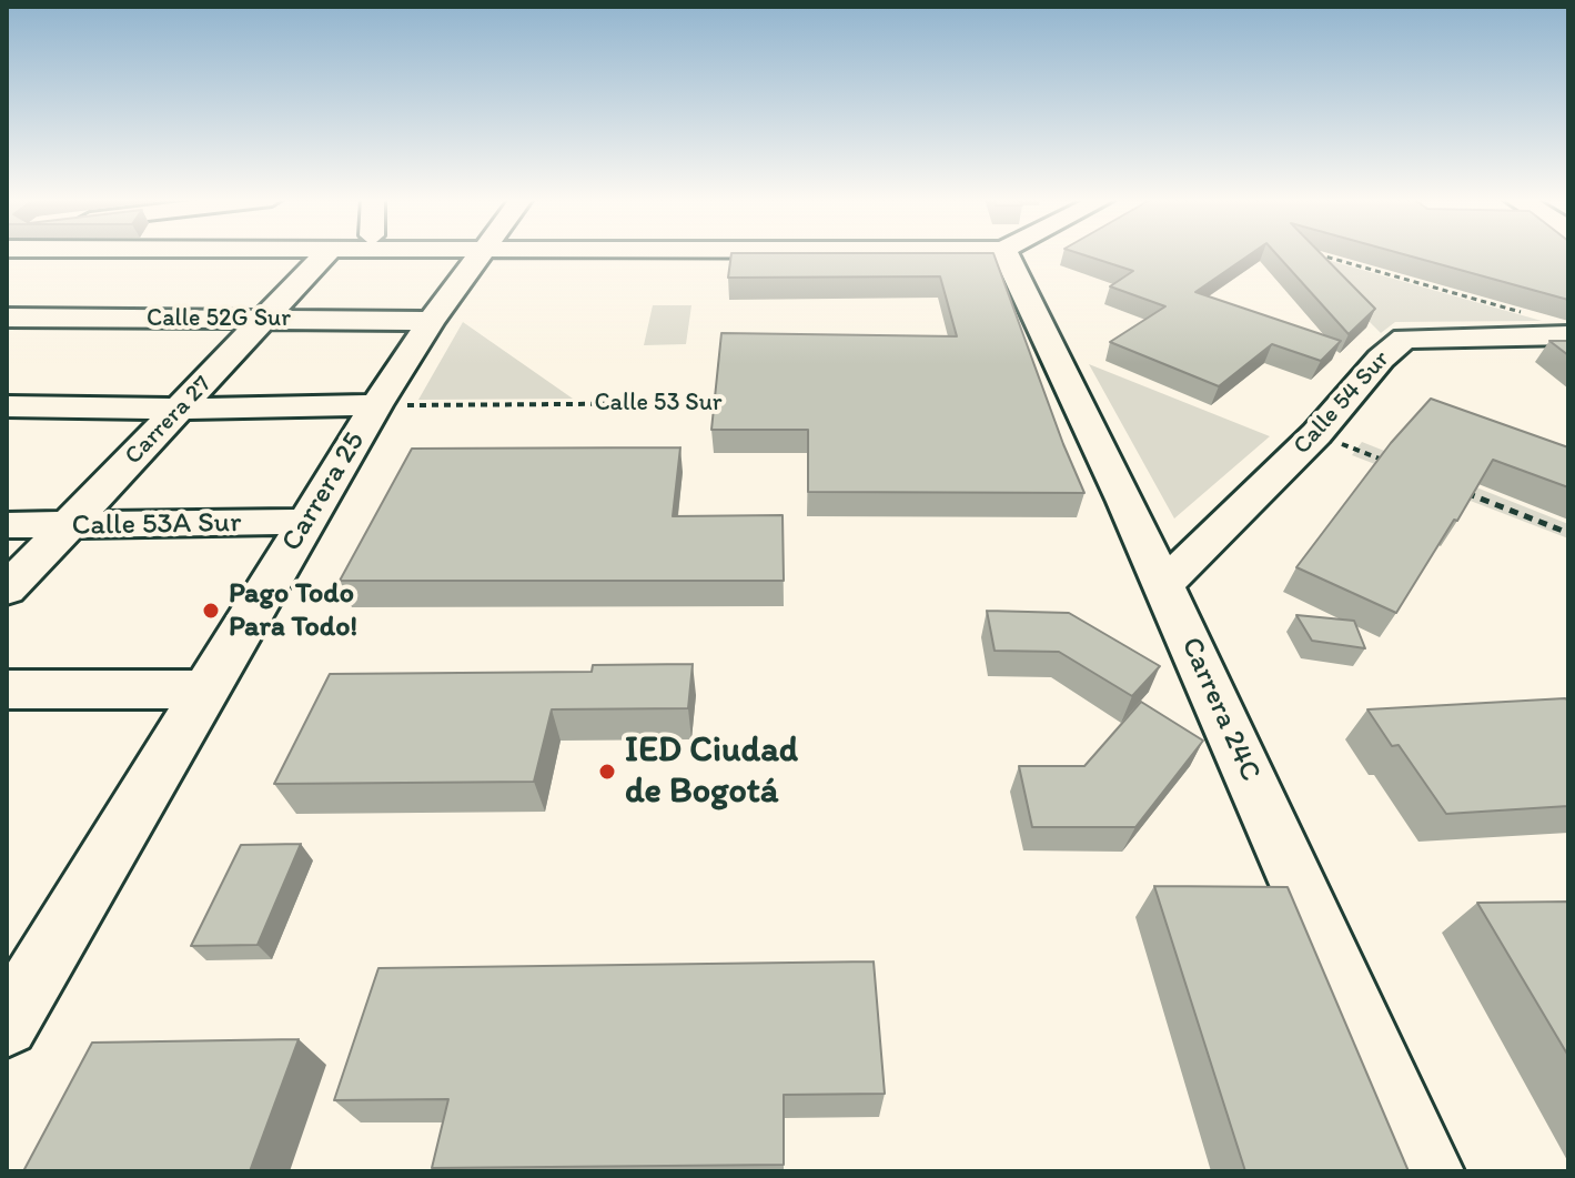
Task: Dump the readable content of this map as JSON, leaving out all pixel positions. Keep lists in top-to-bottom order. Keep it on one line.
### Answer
{"streets":{"street":["Calle 52G Sur","Calle 54 Sur","Carrera 27","Carrera 25","Calle 53A Sur","Carrera 24C"],"path":["Calle 53 Sur"]},"crossings":[["Calle 52G Sur","Carrera 27"],["Calle 52G Sur","Carrera 25"],["Calle 53 Sur","Carrera 25"],["Calle 54 Sur","Carrera 24C"],["Carrera 27","Calle 53A Sur"],["Carrera 25","Calle 53A Sur"]],"places":["Pago Todo Para Todo!","IED Ciudad de Bogotá"]}
